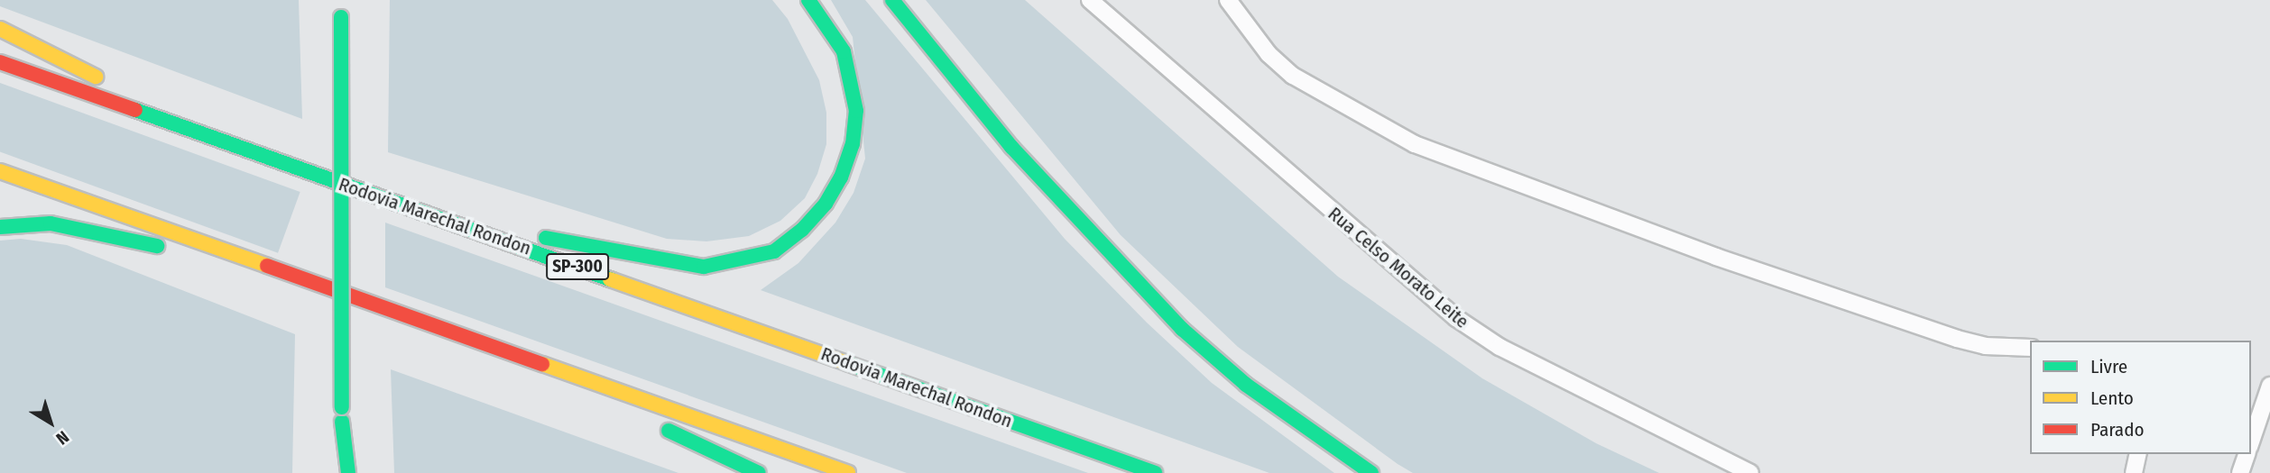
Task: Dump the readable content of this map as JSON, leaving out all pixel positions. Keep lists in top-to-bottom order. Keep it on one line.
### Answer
{"streets":{"main road":["Rodovia Marechal Rondon","SP-300"],"lane":["Rua Celso Morato Leite"]},"legend":["Livre","Lento","Parado"],"north":"bottom right"}
